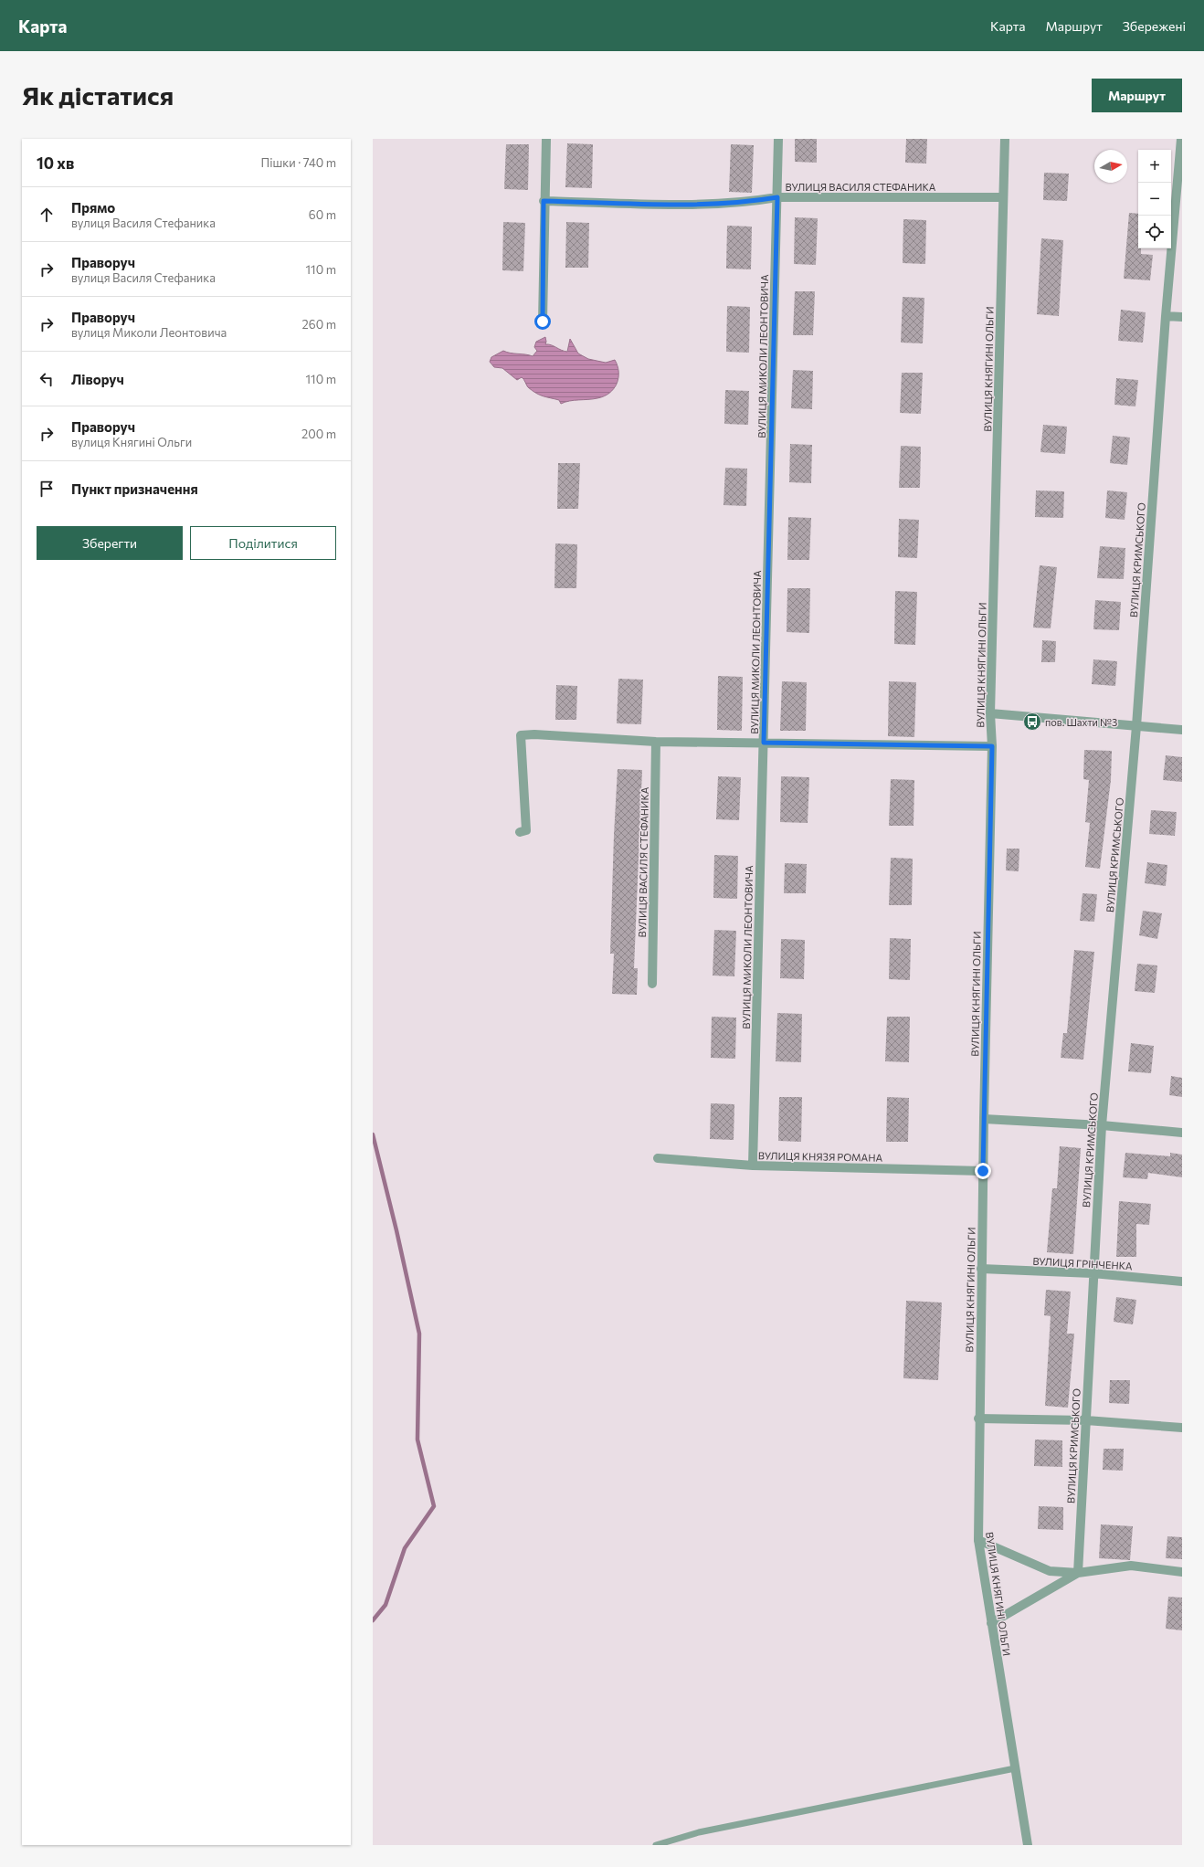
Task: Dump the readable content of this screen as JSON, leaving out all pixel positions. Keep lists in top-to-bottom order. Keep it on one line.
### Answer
{"streets":{"street":["ВУЛИЦЯ ВАСИЛЯ СТЕФАНИКА","ВУЛИЦЯ МИКОЛИ ЛЕОНТОВИЧА","ВУЛИЦЯ КНЯГИНІ ОЛЬГИ","ВУЛИЦЯ КРИМСЬКОГО","ВУЛИЦЯ КНЯЗЯ РОМАНА","ВУЛИЦЯ ГРІНЧЕНКА"]},"crossings":[["ВУЛИЦЯ ВАСИЛЯ СТЕФАНИКА","ВУЛИЦЯ МИКОЛИ ЛЕОНТОВИЧА"],["ВУЛИЦЯ ВАСИЛЯ СТЕФАНИКА","ВУЛИЦЯ КНЯГИНІ ОЛЬГИ"],["ВУЛИЦЯ МИКОЛИ ЛЕОНТОВИЧА","ВУЛИЦЯ КНЯЗЯ РОМАНА"],["ВУЛИЦЯ КНЯГИНІ ОЛЬГИ","ВУЛИЦЯ КНЯЗЯ РОМАНА"],["ВУЛИЦЯ КНЯГИНІ ОЛЬГИ","ВУЛИЦЯ ГРІНЧЕНКА"],["ВУЛИЦЯ КРИМСЬКОГО","ВУЛИЦЯ ГРІНЧЕНКА"]],"places":{"bus stop":["пов. Шахти №3"]},"north":"right","page":{"header":"Карта","nav":["Карта","Маршрут","Збережені"],"buttons":["Маршрут",["Зберегти","Поділитися"]],"title":"Як дістатися","heading":["10 хв","Пішки · 740 m"],"map_buttons":["+","−"],"list":[["Прямо","вулиця Василя Стефаника","60 m"],["Праворуч","вулиця Василя Стефаника","110 m"],["Праворуч","вулиця Миколи Леонтовича","260 m"],["Ліворуч","110 m"],["Праворуч","вулиця Княгині Ольги","200 m"],"Пункт призначення"]}}
